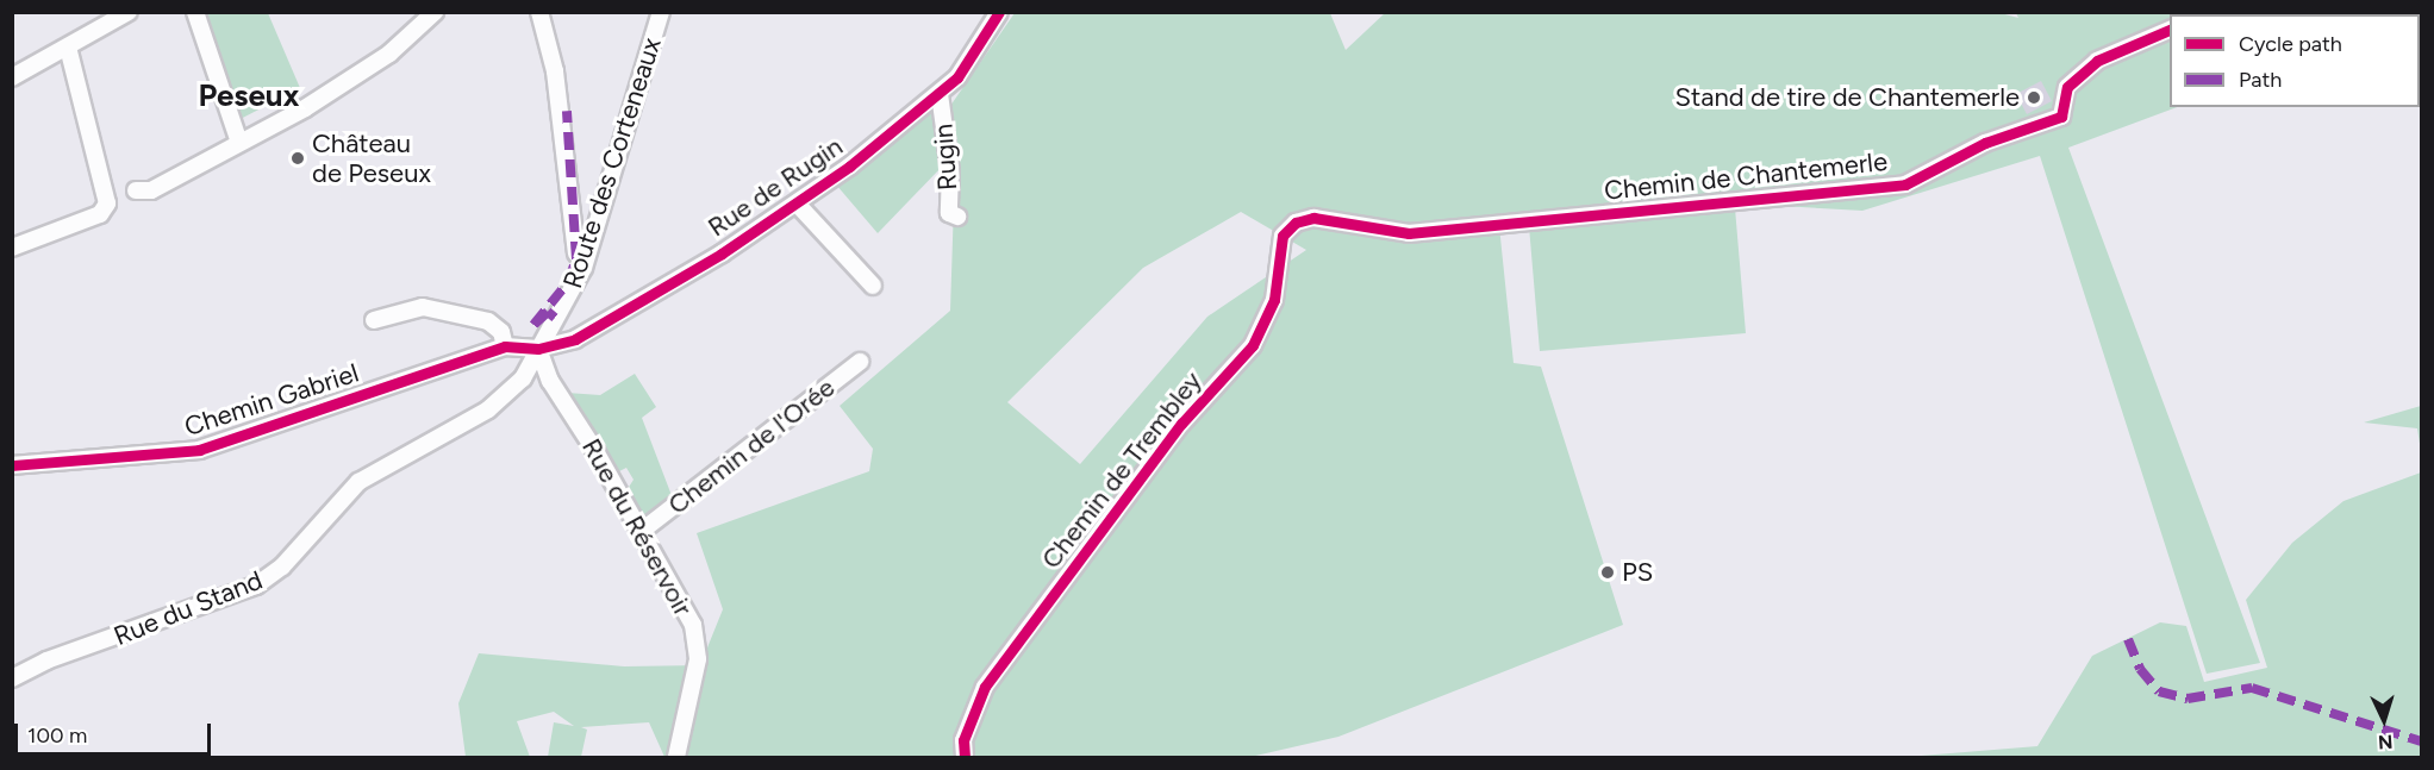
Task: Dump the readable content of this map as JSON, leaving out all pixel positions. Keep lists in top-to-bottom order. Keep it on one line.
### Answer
{"streets":{"street":["Rugin","Route des Corteneaux","Chemin de Chantemerle","Rue de Rugin","Chemin Gabriel","Chemin de l'Orée","Chemin de Trembley","Rue du Réservoir","Rue du Stand"]},"crossings":[["Rugin","Rue de Rugin"],["Route des Corteneaux","Rue de Rugin"],["Route des Corteneaux","Chemin Gabriel"],["Route des Corteneaux","Rue du Réservoir"],["Route des Corteneaux","Rue du Stand"],["Chemin de Chantemerle","Chemin de Trembley"],["Rue de Rugin","Chemin Gabriel"],["Rue de Rugin","Rue du Réservoir"],["Rue de Rugin","Rue du Stand"],["Chemin Gabriel","Rue du Réservoir"],["Chemin Gabriel","Rue du Stand"],["Chemin de l'Orée","Rue du Réservoir"],["Rue du Réservoir","Rue du Stand"]],"districts":["Peseux"],"places":["Stand de tire de Chantemerle","Château de Peseux","PS"],"legend":["Cycle path","Path"],"scale_bar":"100 m","north":"bottom"}
